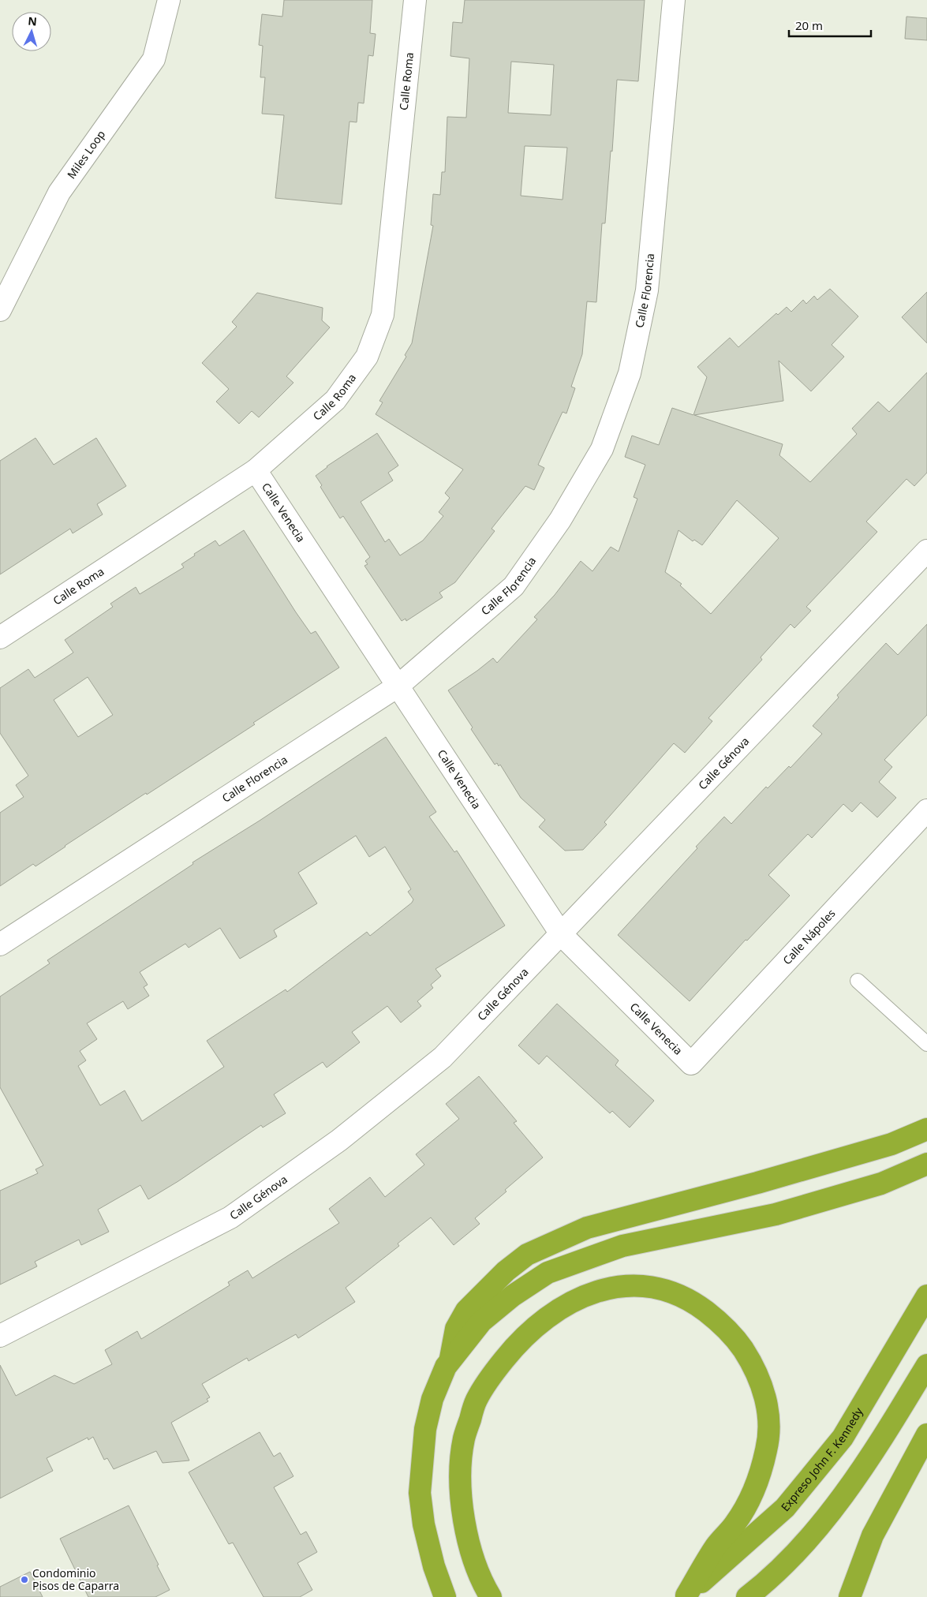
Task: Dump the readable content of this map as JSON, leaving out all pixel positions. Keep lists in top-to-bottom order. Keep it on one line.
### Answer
{"streets":{"highway":["Expreso John F. Kennedy"],"street":["Calle Roma","Miles Loop","Calle Florencia","Calle Venecia","Calle Génova","Calle Nápoles"]},"crossings":[["Calle Roma","Calle Venecia"],["Calle Florencia","Calle Venecia"],["Calle Venecia","Calle Génova"],["Calle Venecia","Calle Nápoles"]],"places":["Condominio Pisos de Caparra"],"scale_bar":"20 m","north":"top"}
